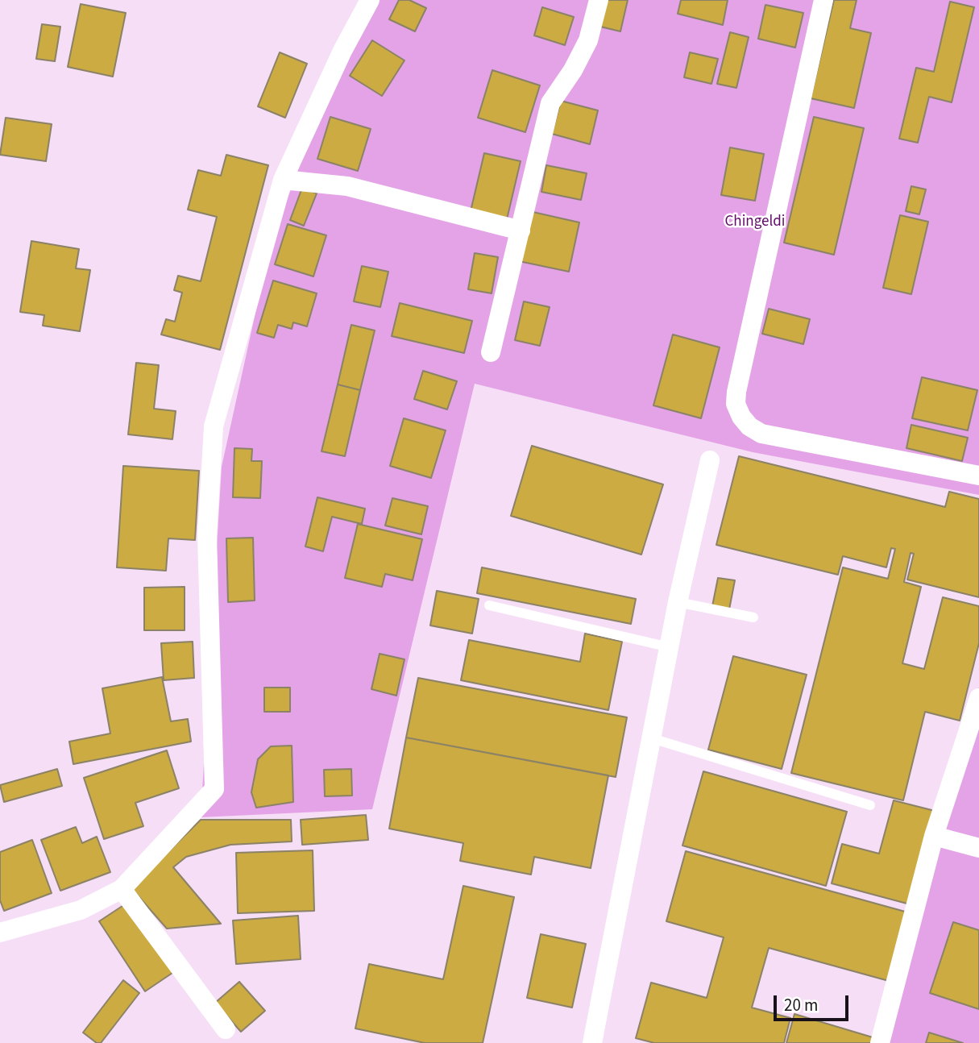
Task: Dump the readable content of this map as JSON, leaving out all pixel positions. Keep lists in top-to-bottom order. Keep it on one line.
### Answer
{"parks":["Chingeldi"],"scale_bar":"20 m"}
